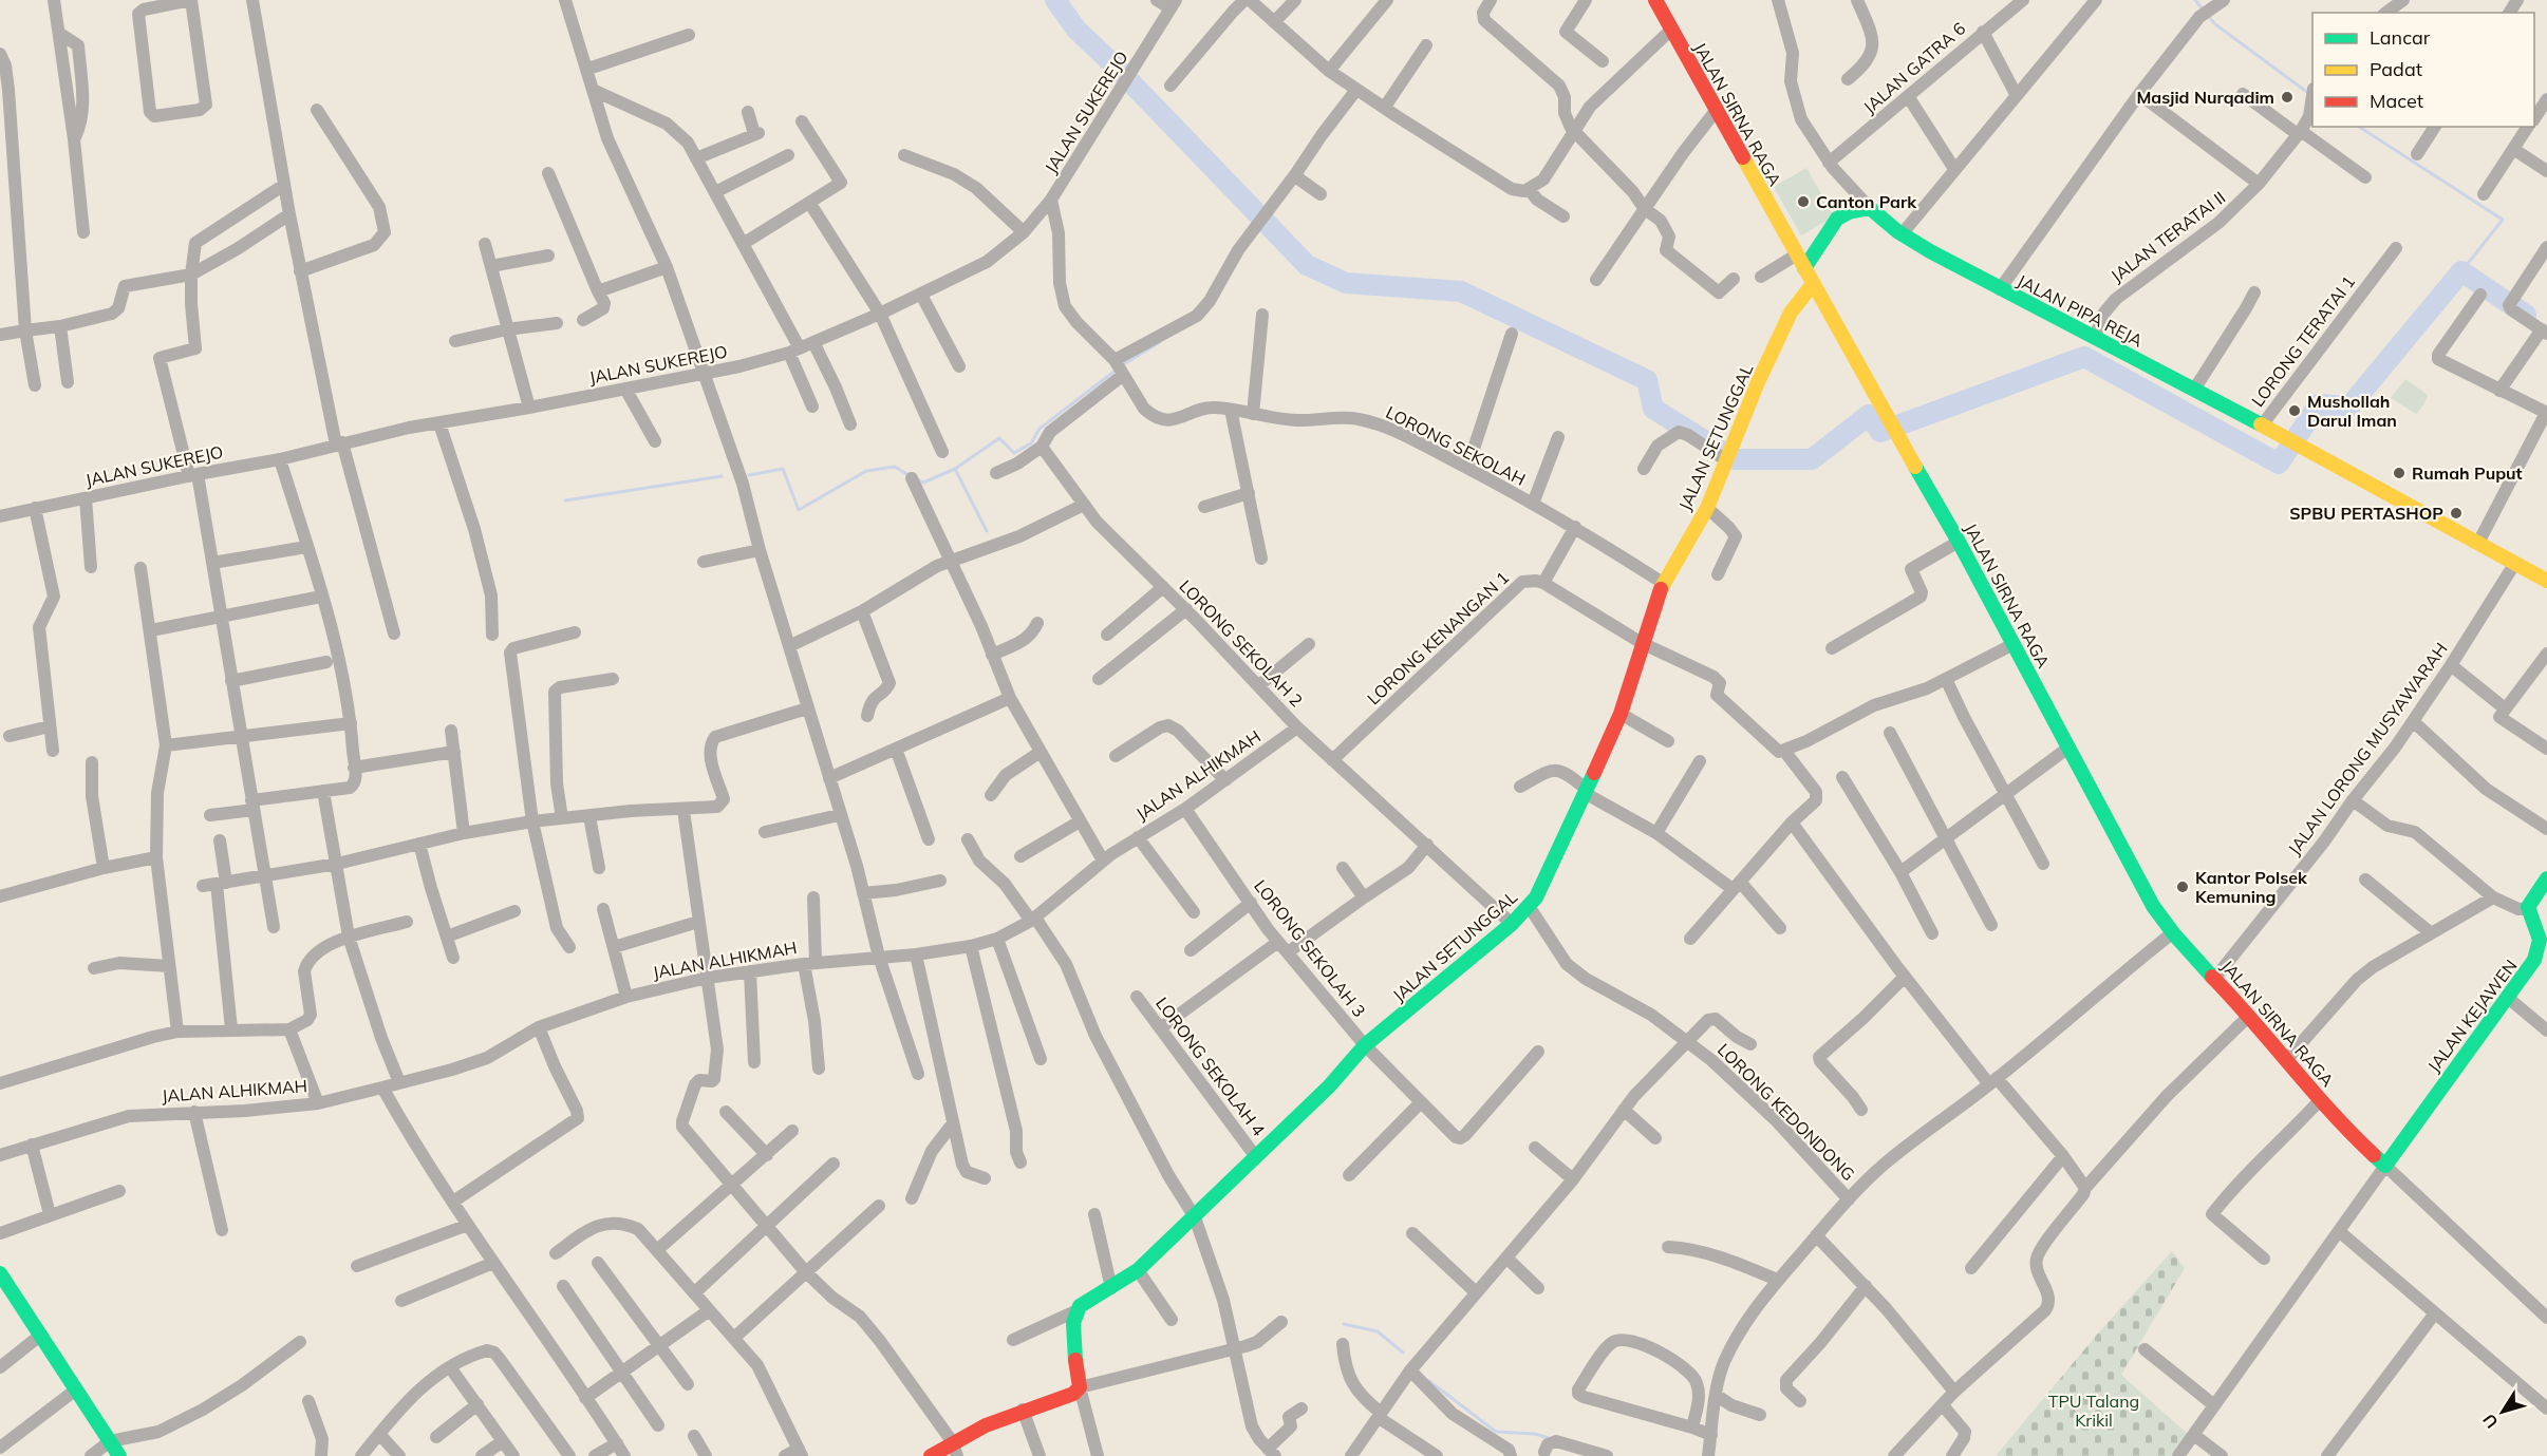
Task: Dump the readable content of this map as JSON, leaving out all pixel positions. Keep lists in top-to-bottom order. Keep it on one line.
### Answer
{"streets":{"street":["JALAN GATRA 6","JALAN SUKEREJO","JALAN SIRNA RAGA","JALAN TERATAI II","JALAN PIPA REJA","LORONG TERATAI 1","JALAN SETUNGGAL","LORONG SEKOLAH","LORONG KENANGAN 1","LORONG SEKOLAH 2","JALAN LORONG MUSYAWARAH","JALAN ALHIKMAH","LORONG SEKOLAH 3","JALAN KEJAWEN","LORONG SEKOLAH 4","LORONG KEDONDONG"]},"crossings":[["JALAN SUKEREJO","LORONG SEKOLAH"],["JALAN SIRNA RAGA","JALAN SETUNGGAL"],["JALAN SIRNA RAGA","JALAN LORONG MUSYAWARAH"],["JALAN SIRNA RAGA","JALAN KEJAWEN"],["JALAN TERATAI II","JALAN PIPA REJA"],["JALAN PIPA REJA","LORONG TERATAI 1"],["JALAN SETUNGGAL","LORONG SEKOLAH"],["JALAN SETUNGGAL","LORONG SEKOLAH 2"],["JALAN SETUNGGAL","LORONG SEKOLAH 3"],["JALAN SETUNGGAL","LORONG SEKOLAH 4"],["JALAN SETUNGGAL","LORONG KEDONDONG"],["LORONG KENANGAN 1","LORONG SEKOLAH 2"],["LORONG SEKOLAH 2","JALAN ALHIKMAH"],["JALAN ALHIKMAH","LORONG SEKOLAH 3"]],"parks":["TPU Talang Krikil"],"places":["Masjid Nurqadim","Canton Park","Mushollah Darul Iman","Rumah Puput","SPBU PERTASHOP","Kantor Polsek Kemuning"],"legend":["Lancar","Padat","Macet"],"north":"bottom left"}
